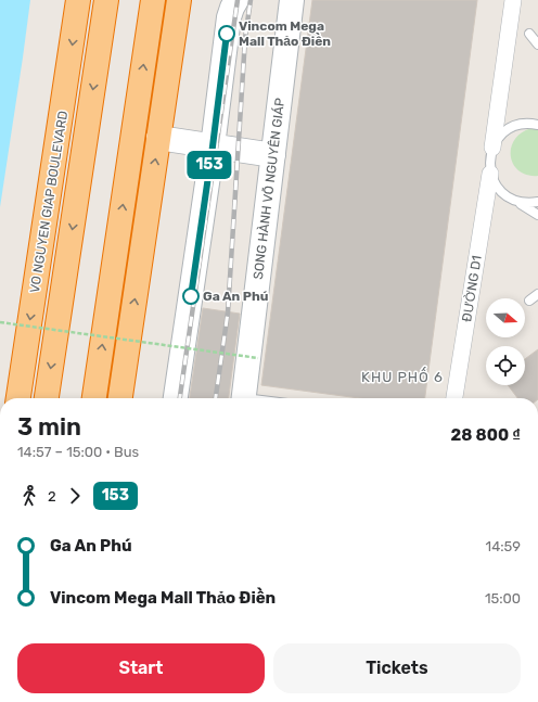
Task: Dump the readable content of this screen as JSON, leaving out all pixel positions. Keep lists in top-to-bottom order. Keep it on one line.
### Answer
{"streets":{"highway":["VO NGUYEN GIAP BOULEVARD"],"main road":["SONG HÀNH VÕ NGUYÊN GIÁP"],"street":["ĐƯỜNG D1"]},"districts":["KHU PHỐ 6"],"places":["Vincom Mega Mall Thảo Điền","Ga An Phú"],"lines":["bus line 153"],"north":"right","page":{"on_map":"153","heading":["3 min","14:57 – 15:00 · Bus","28 800 ₫"],"legs":["2","153"],"list":[{"name":"Ga An Phú","value":"14:59"},{"name":"Vincom Mega Mall Thảo Điền","value":"15:00"}],"buttons":["Start","Tickets"]}}
